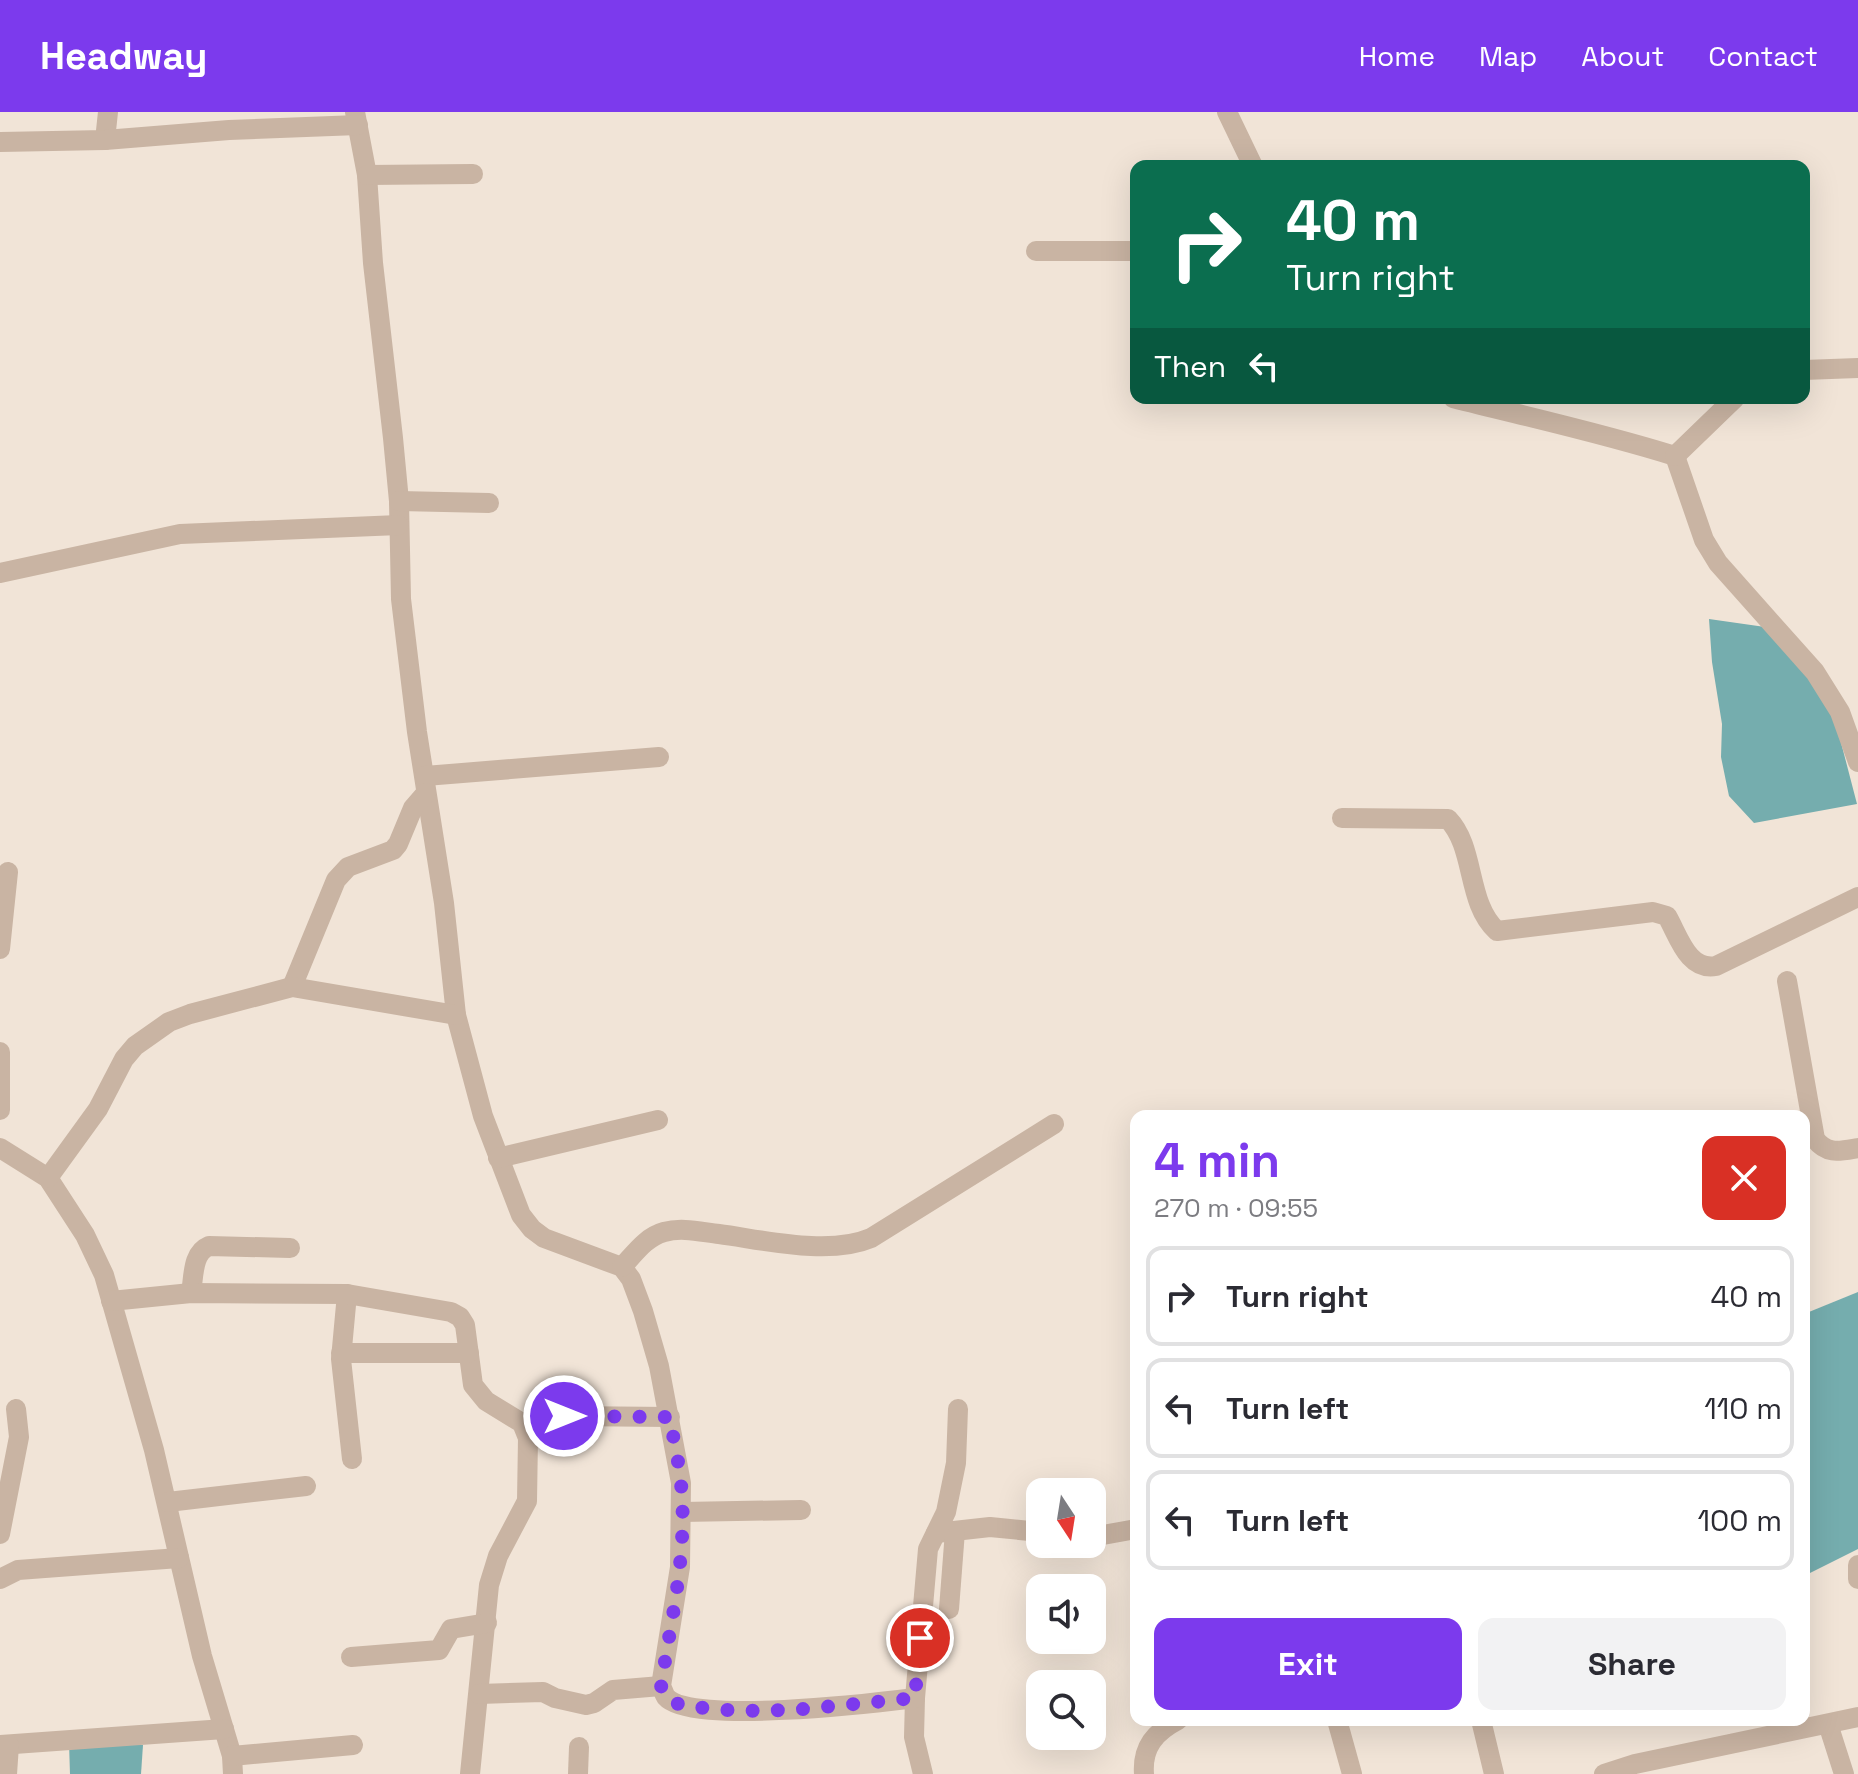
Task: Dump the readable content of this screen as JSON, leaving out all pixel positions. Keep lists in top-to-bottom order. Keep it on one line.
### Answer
{"north":"bottom","page":{"header":"Headway","nav":["Home","Map","About","Contact"],"turn":["40 m","Turn right"],"then":"Then","heading":["4 min","270 m · 09:55"],"list":[{"name":"Turn right","value":"40 m"},{"name":"Turn left","value":"110 m"},{"name":"Turn left","value":"100 m"}],"buttons":["Exit","Share"]}}
